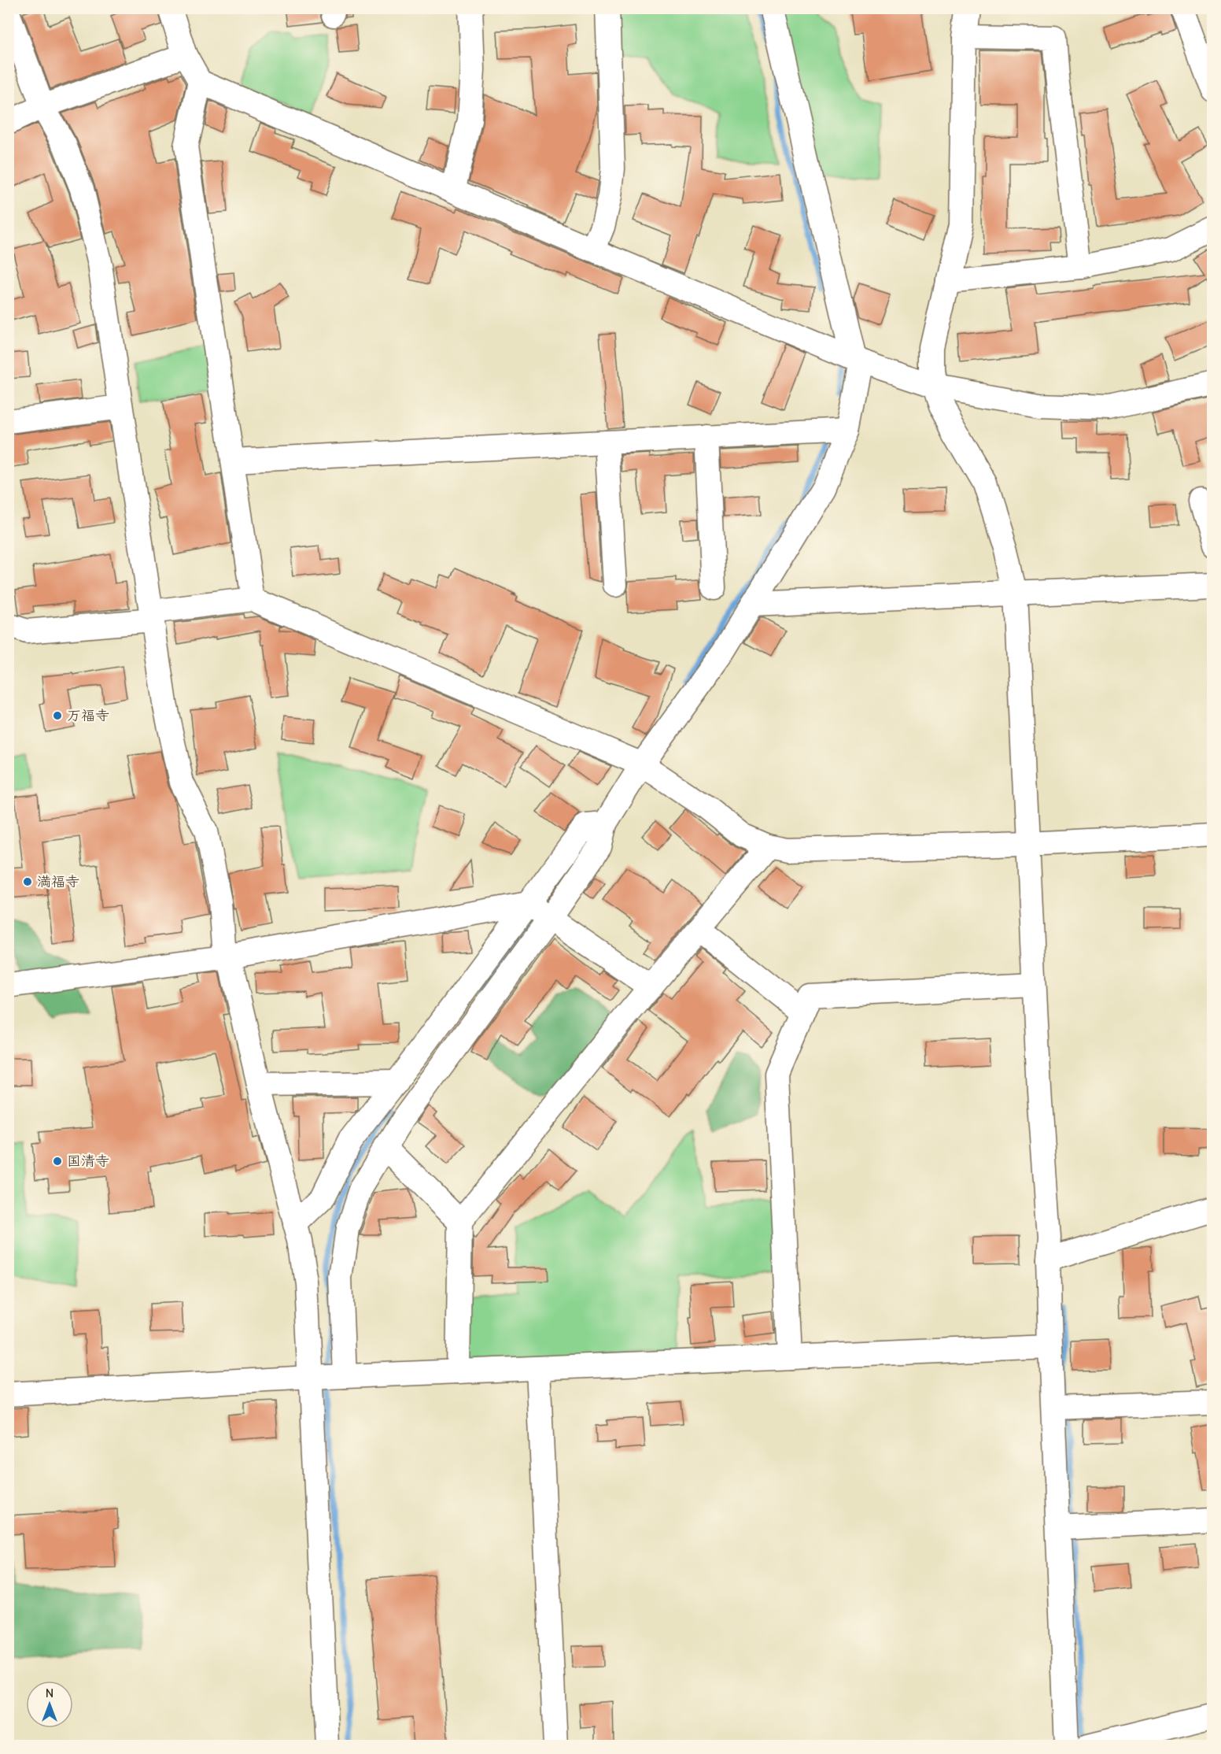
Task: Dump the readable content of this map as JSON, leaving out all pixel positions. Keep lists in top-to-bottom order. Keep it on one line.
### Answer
{"places":["万福寺","満福寺","国清寺"],"north":"top"}
